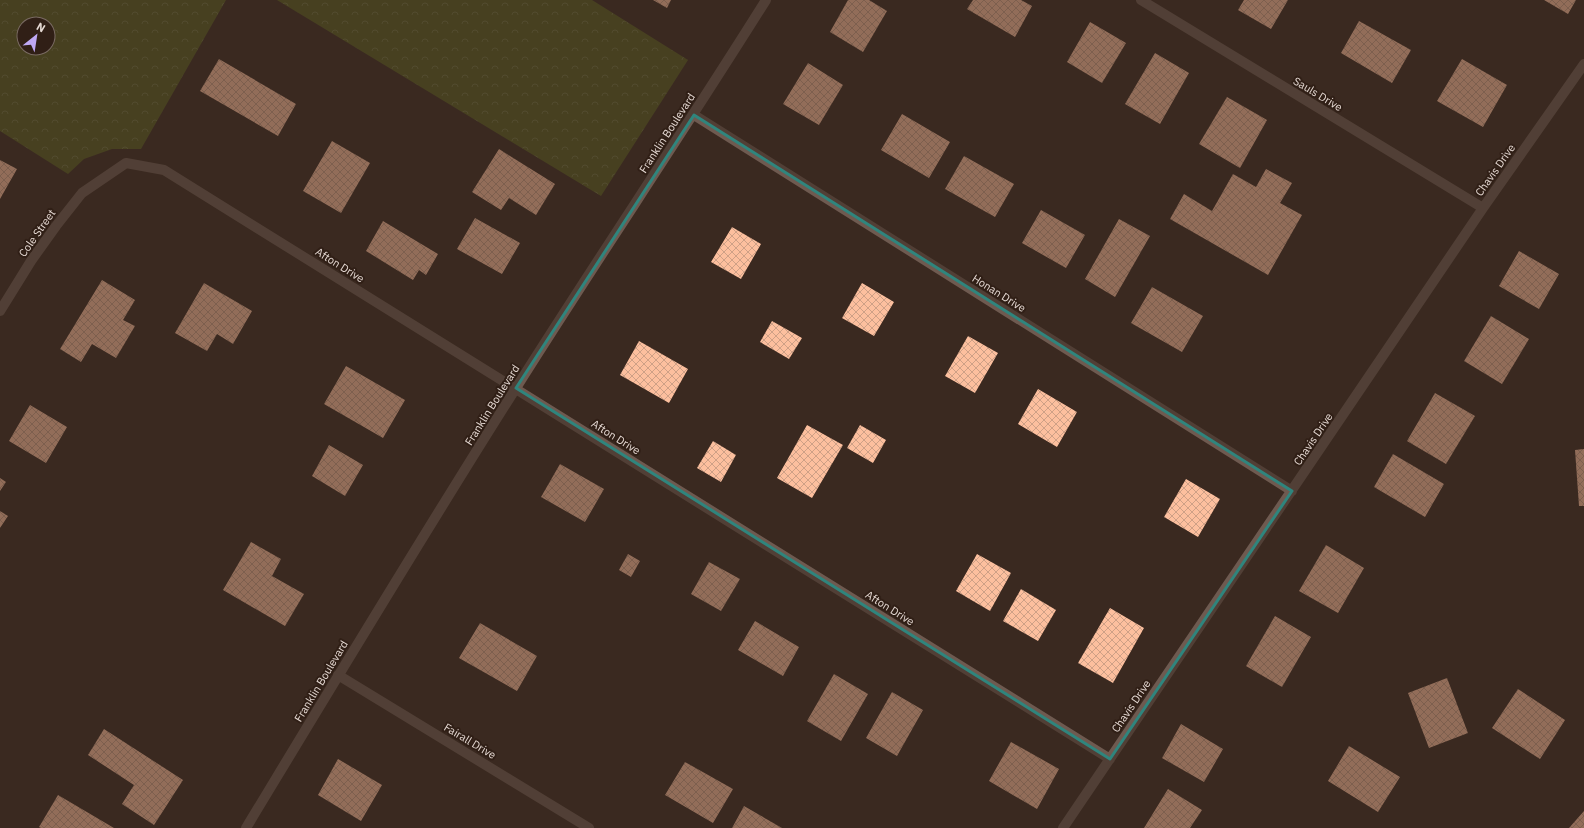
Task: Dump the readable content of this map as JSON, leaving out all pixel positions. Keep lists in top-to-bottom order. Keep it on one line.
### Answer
{"streets":{"street":["Sauls Drive","Franklin Boulevard","Chavis Drive","Cole Street","Afton Drive","Honan Drive","Fairall Drive"]},"crossings":[["Sauls Drive","Chavis Drive"],["Franklin Boulevard","Afton Drive"],["Franklin Boulevard","Honan Drive"],["Franklin Boulevard","Fairall Drive"],["Chavis Drive","Afton Drive"],["Chavis Drive","Honan Drive"],["Cole Street","Afton Drive"]],"north":"top right"}
